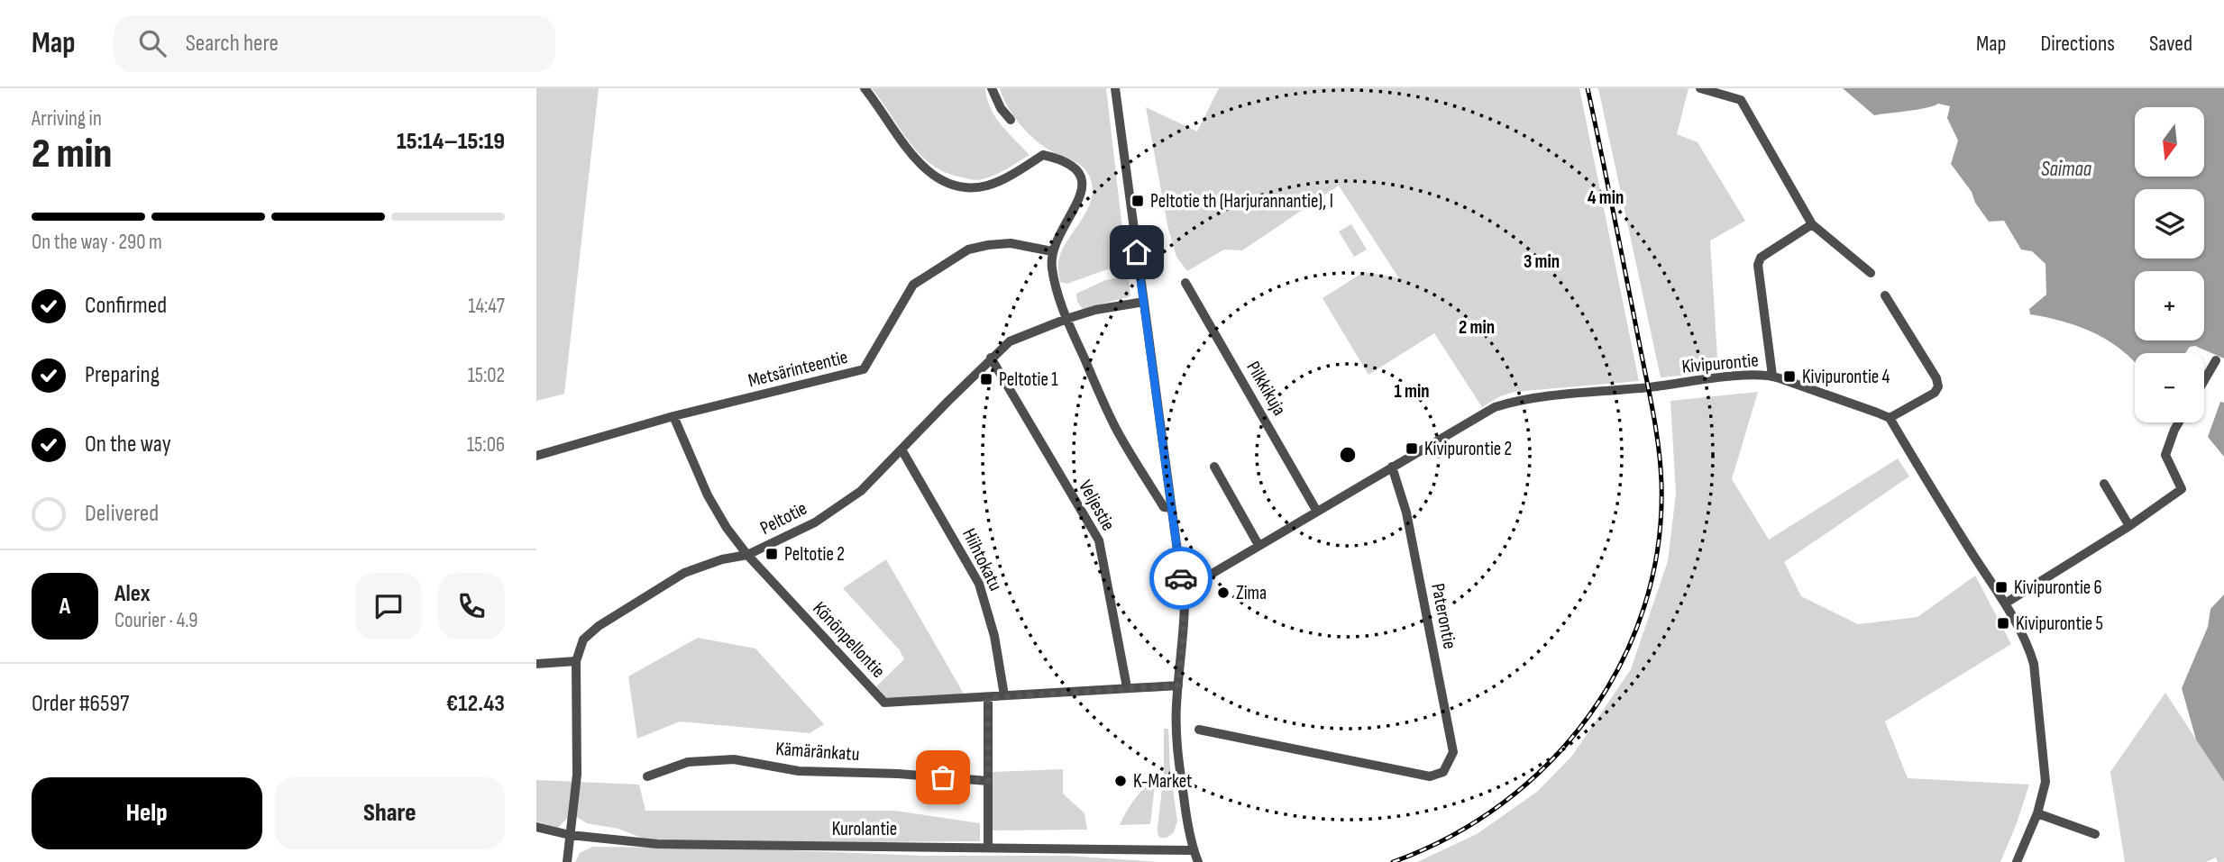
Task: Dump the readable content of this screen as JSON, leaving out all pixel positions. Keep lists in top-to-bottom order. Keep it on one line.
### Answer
{"streets":{"street":["Kivipurontie","Metsärinteentie","Pilkkikuja","Veljestie","Peltotie","Hiihtokatu","Paterontie","Könönpellontie","Kämäränkatu","Kurolantie"]},"crossings":[["Kivipurontie","Pilkkikuja"],["Kivipurontie","Paterontie"],["Metsärinteentie","Könönpellontie"],["Veljestie","Peltotie"],["Veljestie","Könönpellontie"],["Peltotie","Hiihtokatu"],["Peltotie","Könönpellontie"],["Peltotie","Kurolantie"],["Hiihtokatu","Könönpellontie"]],"water":["Saimaa"],"places":{"transit":["Peltotie th (Harjurannantie), I","Kivipurontie 4","Peltotie 1","Kivipurontie 2","Peltotie 2","Kivipurontie 6","Kivipurontie 5"],"other":["Zima","K-Market"]},"north":"bottom","page":{"header":"Map","search":"Search here","nav":["Map","Directions","Saved"],"heading":["2 min","Arriving in","15:14–15:19"],"panel":["Alex","Courier · 4.9","Order #6597","€12.43"],"map_buttons":["+","−"],"bar":"On the way · 290 m","list":[["Confirmed","14:47"],["Preparing","15:02"],["On the way","15:06"],"Delivered"],"round":"A","buttons":["Help","Share"]},"rings":["4 min","3 min","2 min","1 min"]}
